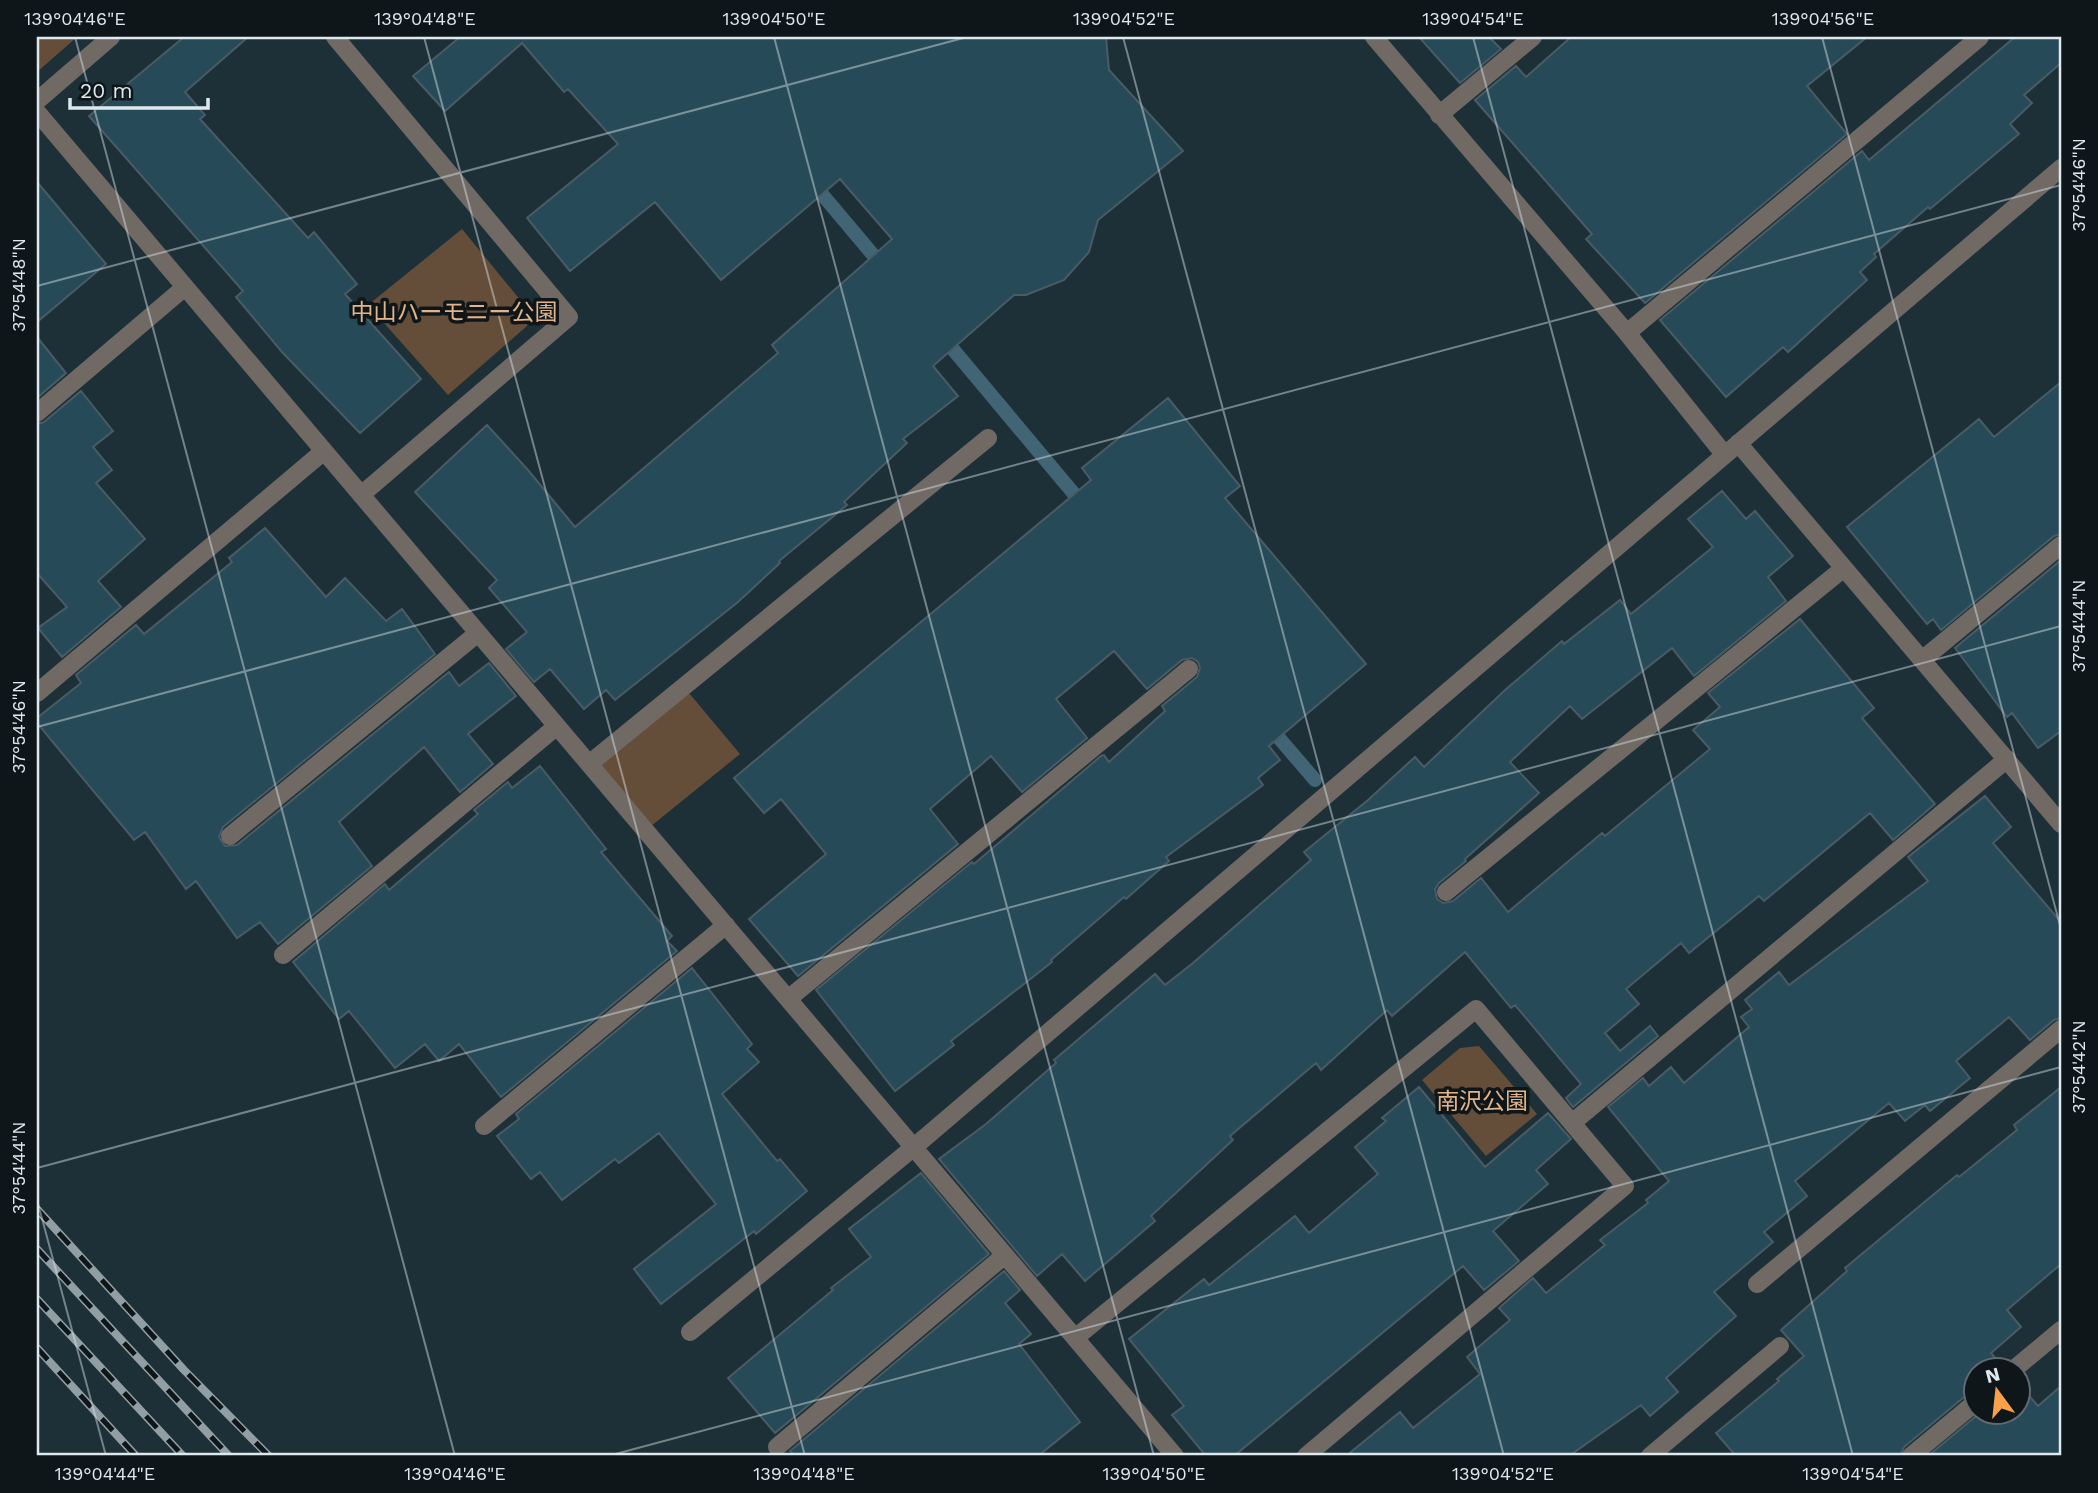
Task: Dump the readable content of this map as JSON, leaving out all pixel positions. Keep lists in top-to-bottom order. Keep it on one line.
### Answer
{"parks":["中山ハーモニー公園","南沢公園"],"scale_bar":"20 m","north":"top","coordinates":["139°04'46\"E","139°04'48\"E","139°04'50\"E","139°04'52\"E","139°04'54\"E","139°04'56\"E","37°54'46\"N","37°54'48\"N","37°54'44\"N","37°54'42\"N","139°04'44\"E"]}
